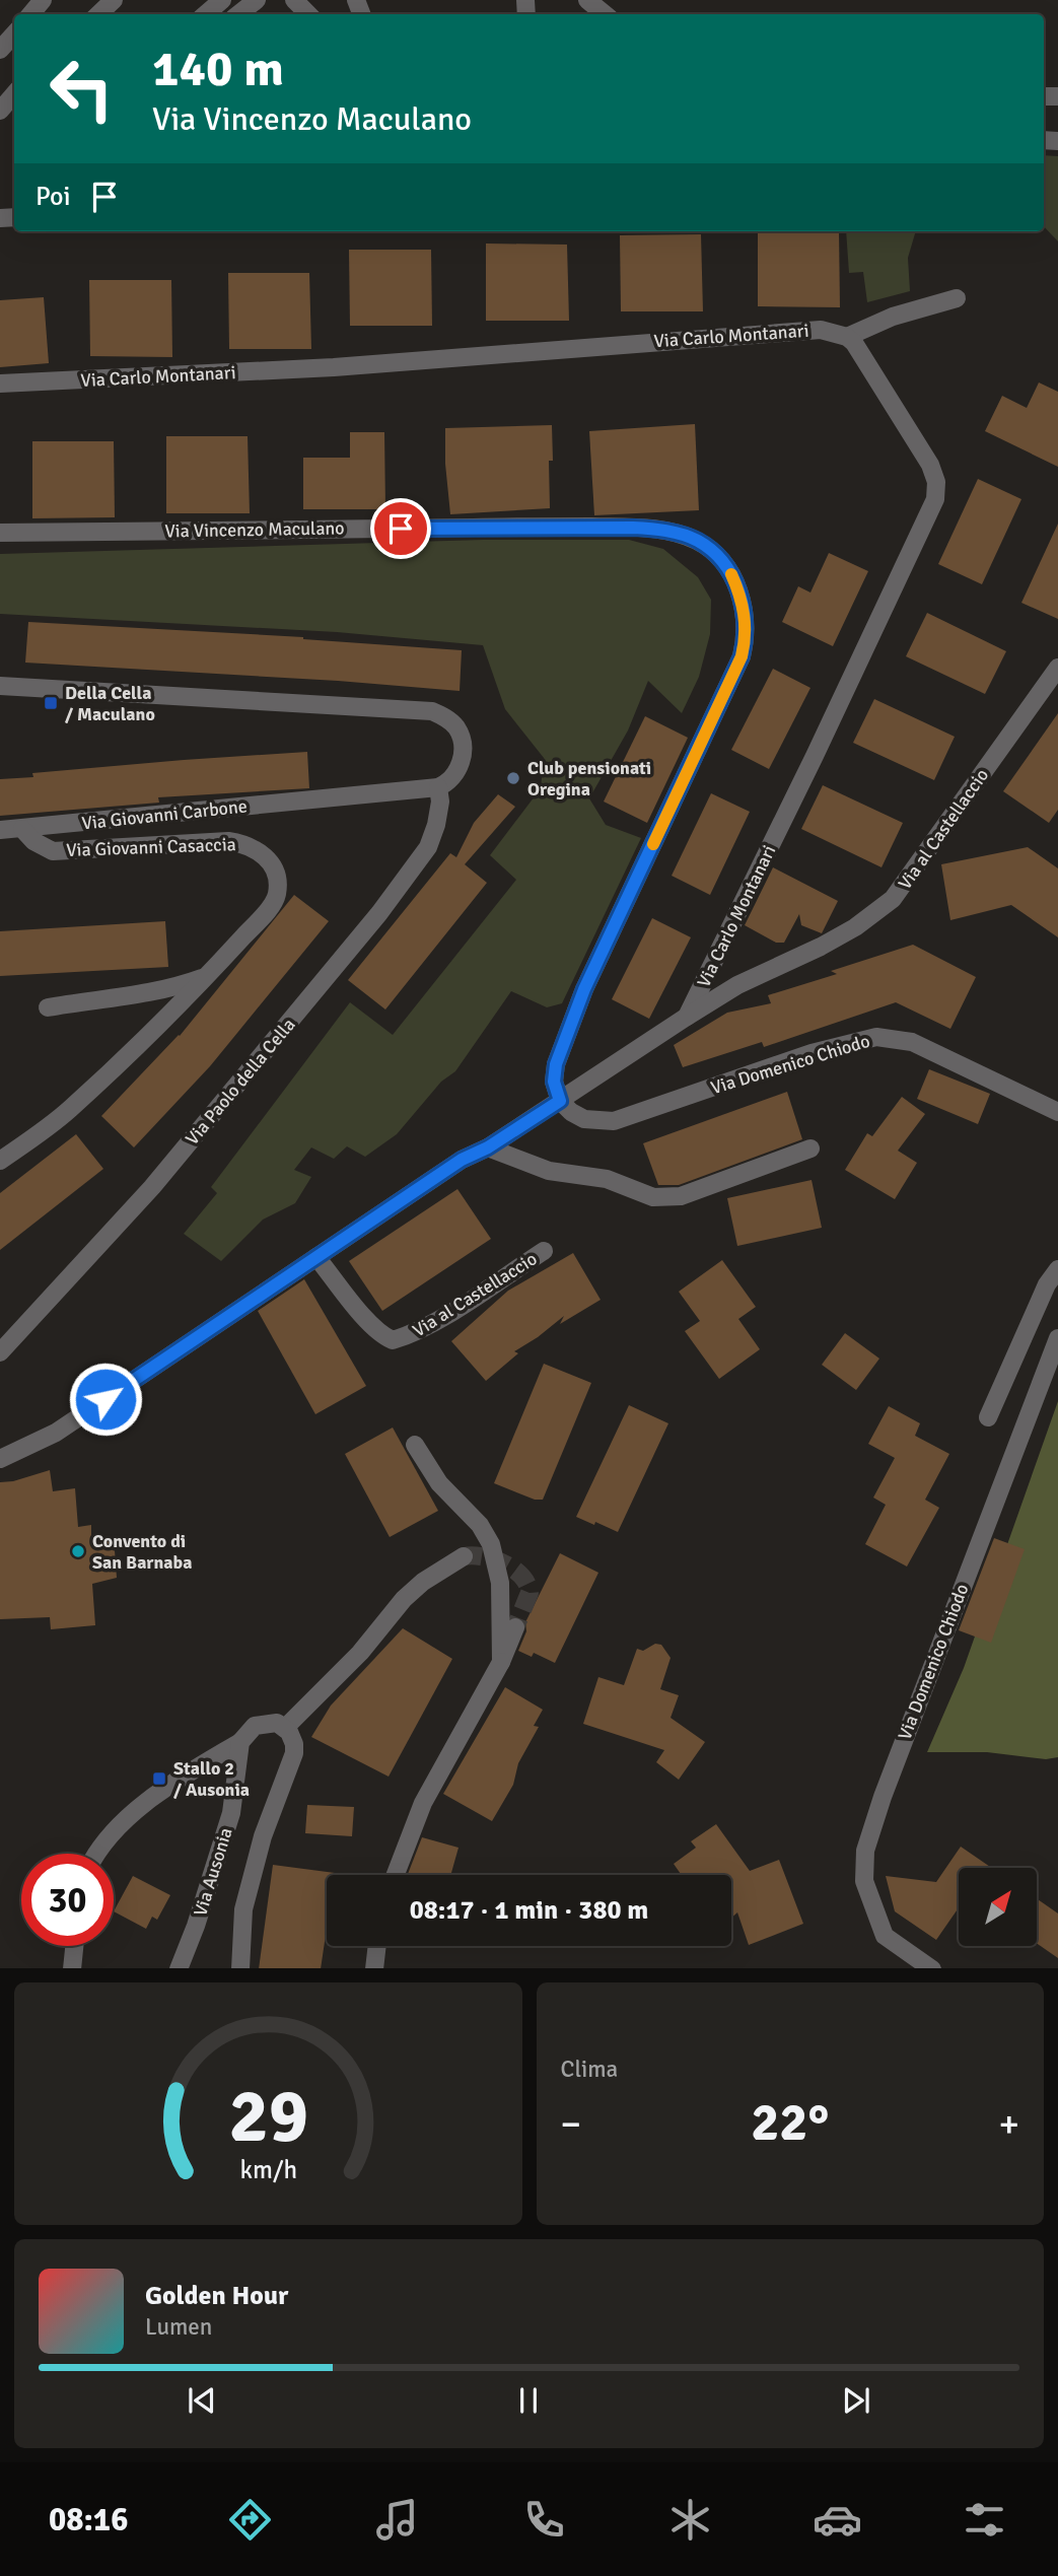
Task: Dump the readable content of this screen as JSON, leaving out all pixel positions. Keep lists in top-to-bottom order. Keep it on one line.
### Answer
{"streets":{"street":["Via Carlo Montanari","Via Vincenzo Maculano","Via Giovanni Carbone","Via al Castellaccio","Via Giovanni Casaccia","Via Domenico Chiodo","Via Paolo della Cella","Via Ausonia"]},"crossings":[["Via Carlo Montanari","Via al Castellaccio"],["Via Vincenzo Maculano","Via Domenico Chiodo"],["Via Giovanni Carbone","Via Giovanni Casaccia"],["Via Giovanni Carbone","Via Paolo della Cella"]],"places":{"transit":["Della Cella / Maculano","Stallo 2 / Ausonia"],"other":["Club pensionati Oregina","Convento di San Barnaba"]},"north":"top right","page":{"turn":["140 m","Via Vincenzo Maculano"],"then":"Poi","limit":"30","trip":"08:17 · 1 min · 380 m","tile":"Clima","heat":["−","22°","+"],"song":["Golden Hour","Lumen"],"tabs":"08:16","gauge":["29","km/h"]}}
